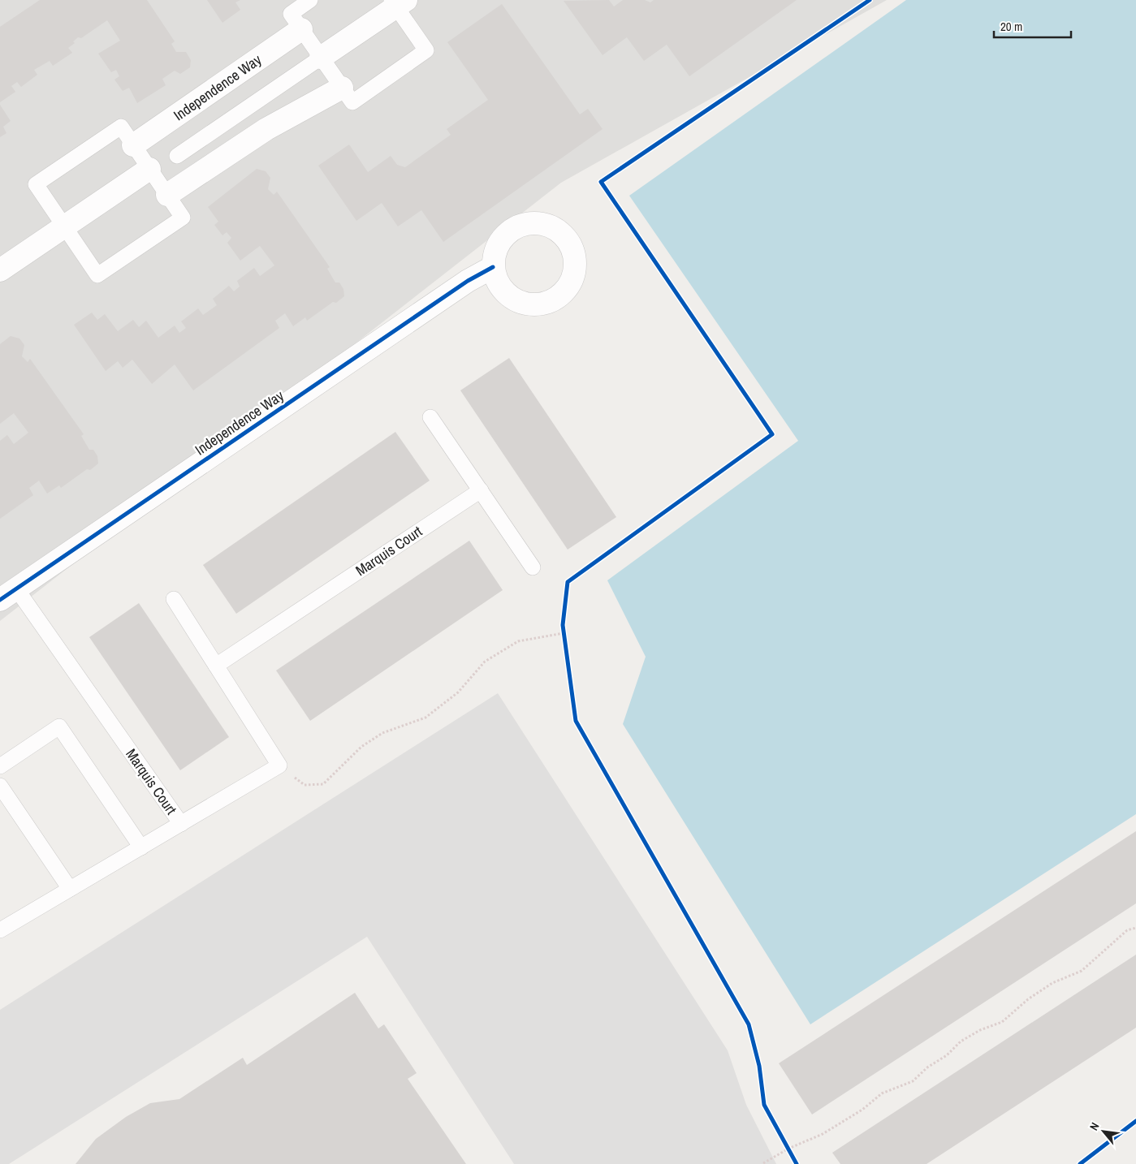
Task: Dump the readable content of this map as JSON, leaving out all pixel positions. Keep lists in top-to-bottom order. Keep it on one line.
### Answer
{"streets":{"street":["Independence Way"],"lane":["Marquis Court"]},"crossings":[["Independence Way","Marquis Court"]],"scale_bar":"20 m","north":"top left"}
